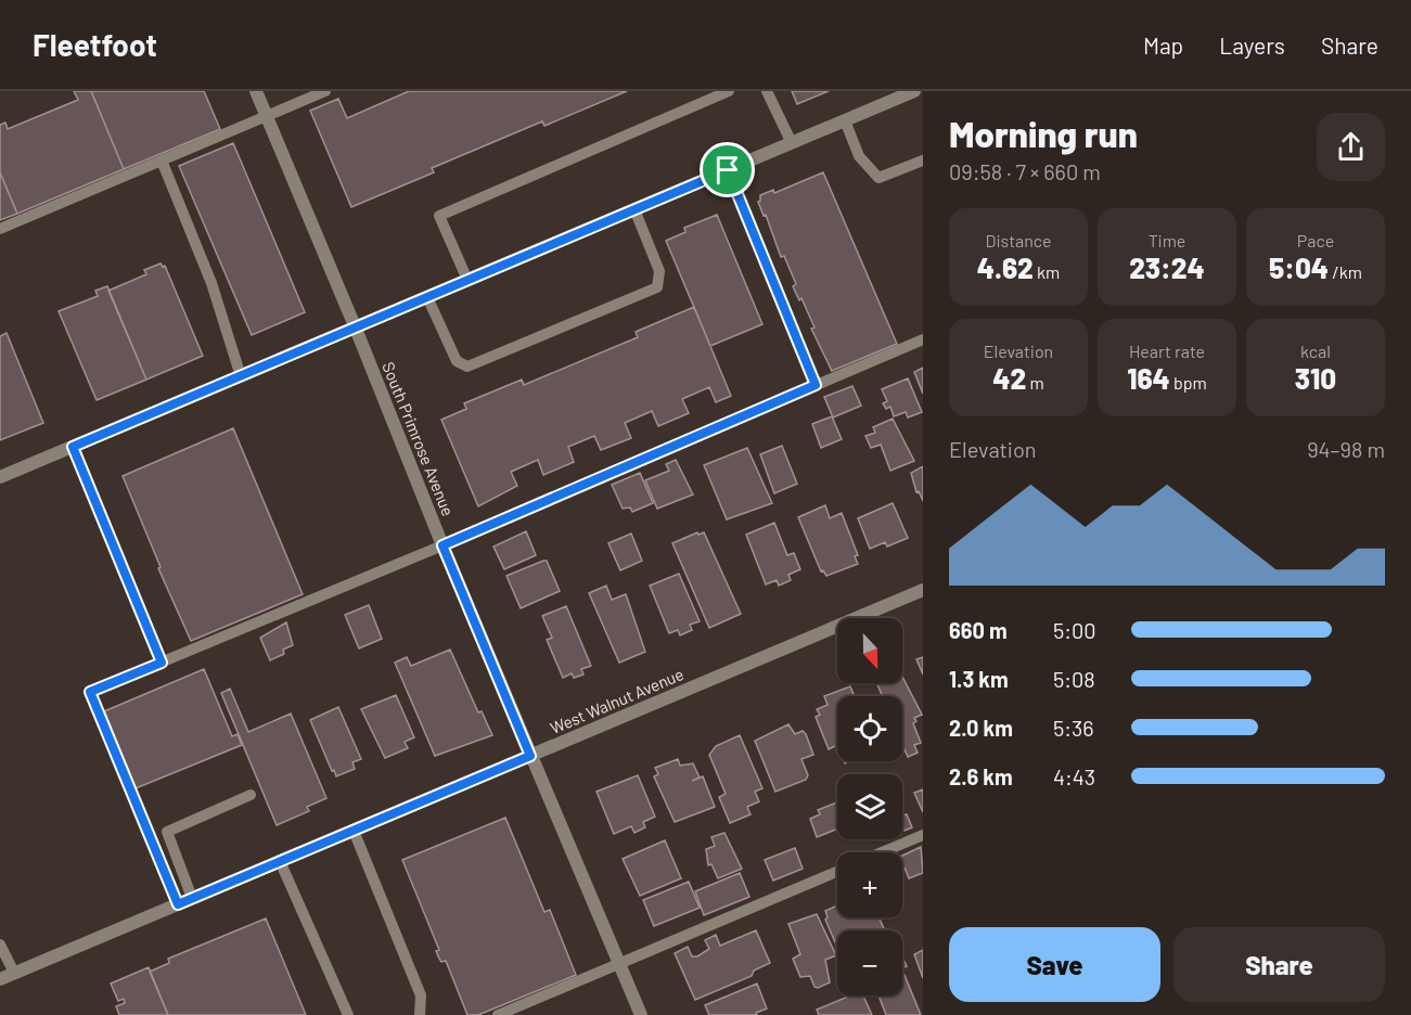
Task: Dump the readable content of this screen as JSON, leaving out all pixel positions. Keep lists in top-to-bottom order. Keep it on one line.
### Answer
{"streets":{"street":["South Primrose Avenue","West Walnut Avenue"]},"crossings":[["South Primrose Avenue","West Walnut Avenue"]],"north":"bottom","page":{"header":"Fleetfoot","nav":["Map","Layers","Share"],"heading":["Morning run","09:58 · 7 × 660 m"],"stats":[["Distance","4.62 km"],["Time","23:24"],["Pace","5:04 /km"],["Elevation","42 m"],["Heart rate","164 bpm"],["kcal","310"]],"chart":["Elevation","94–98 m"],"list":[{"name":"660 m","note":"5:00"},{"name":"1.3 km","note":"5:08"},{"name":"2.0 km","note":"5:36"},{"name":"2.6 km","note":"4:43"}],"map_buttons":["+","−"],"buttons":["Save","Share"]}}
